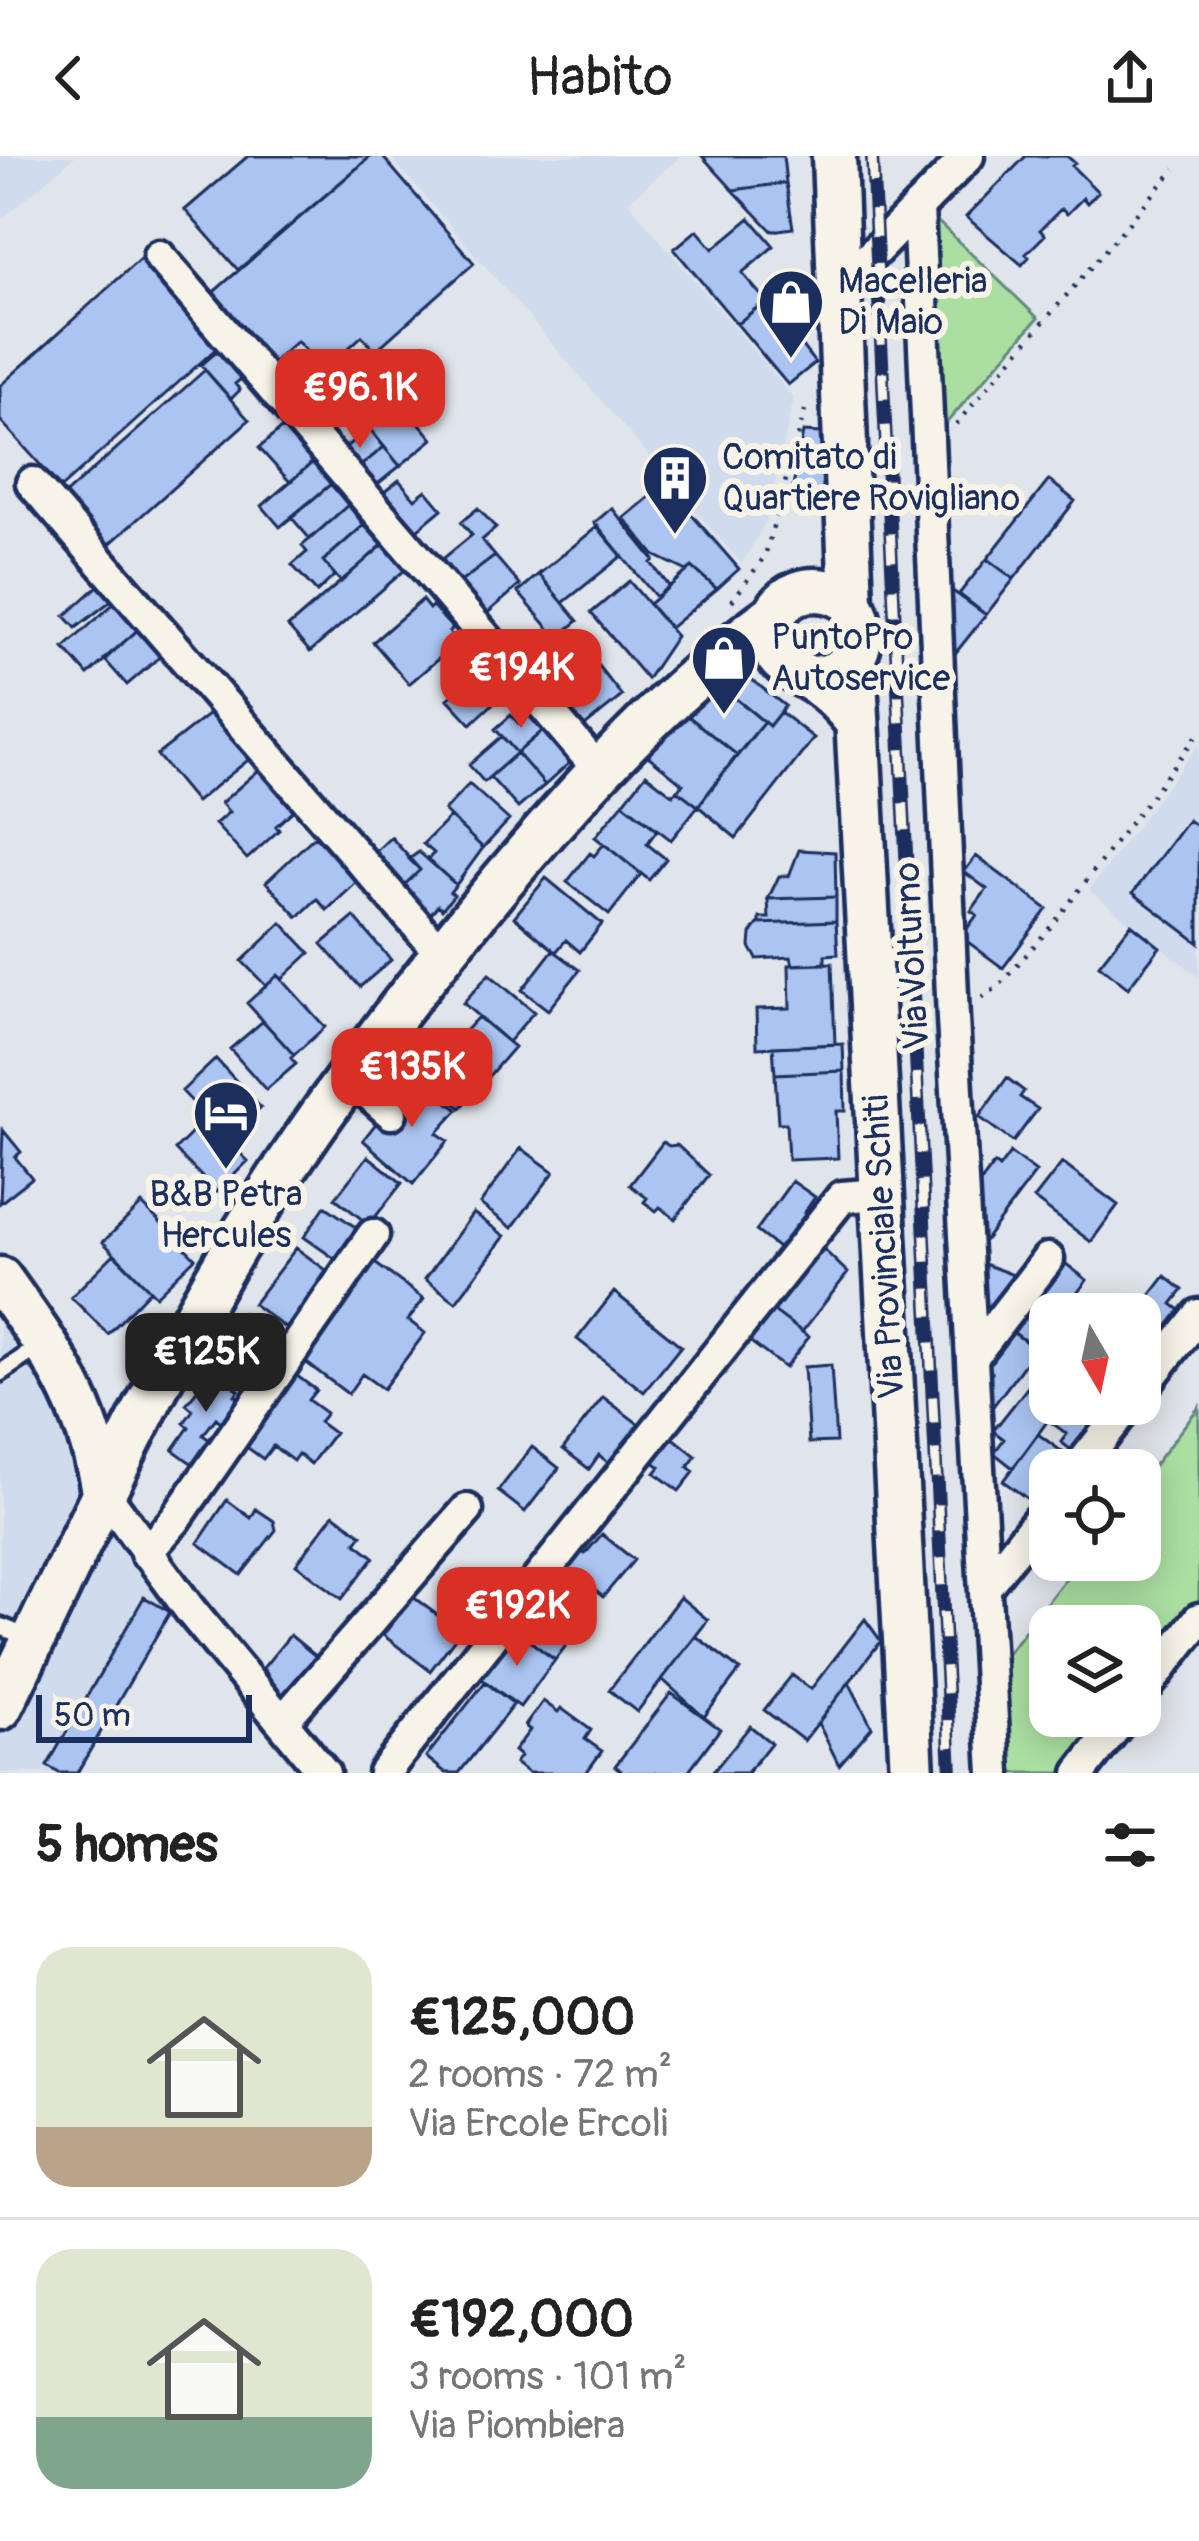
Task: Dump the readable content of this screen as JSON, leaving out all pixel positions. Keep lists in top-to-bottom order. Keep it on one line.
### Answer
{"streets":{"street":["Via Volturno","Via Provinciale Schiti"]},"places":{"shop":["Macelleria Di Maio","PuntoPro Autoservice"],"building":["Comitato di Quartiere Rovigliano"],"hotel":["B&B Petra Hercules"]},"scale_bar":"50 m","north":"bottom","page":{"header":"Habito","price":["€96.1K","€194K","€135K","€125K","€192K"],"scale":"50 m","heading":"5 homes","list":[{"name":"€125,000","note":"2 rooms · 72 m² · Via Ercole Ercoli"},{"name":"€192,000","note":"3 rooms · 101 m² · Via Piombiera"}]}}
